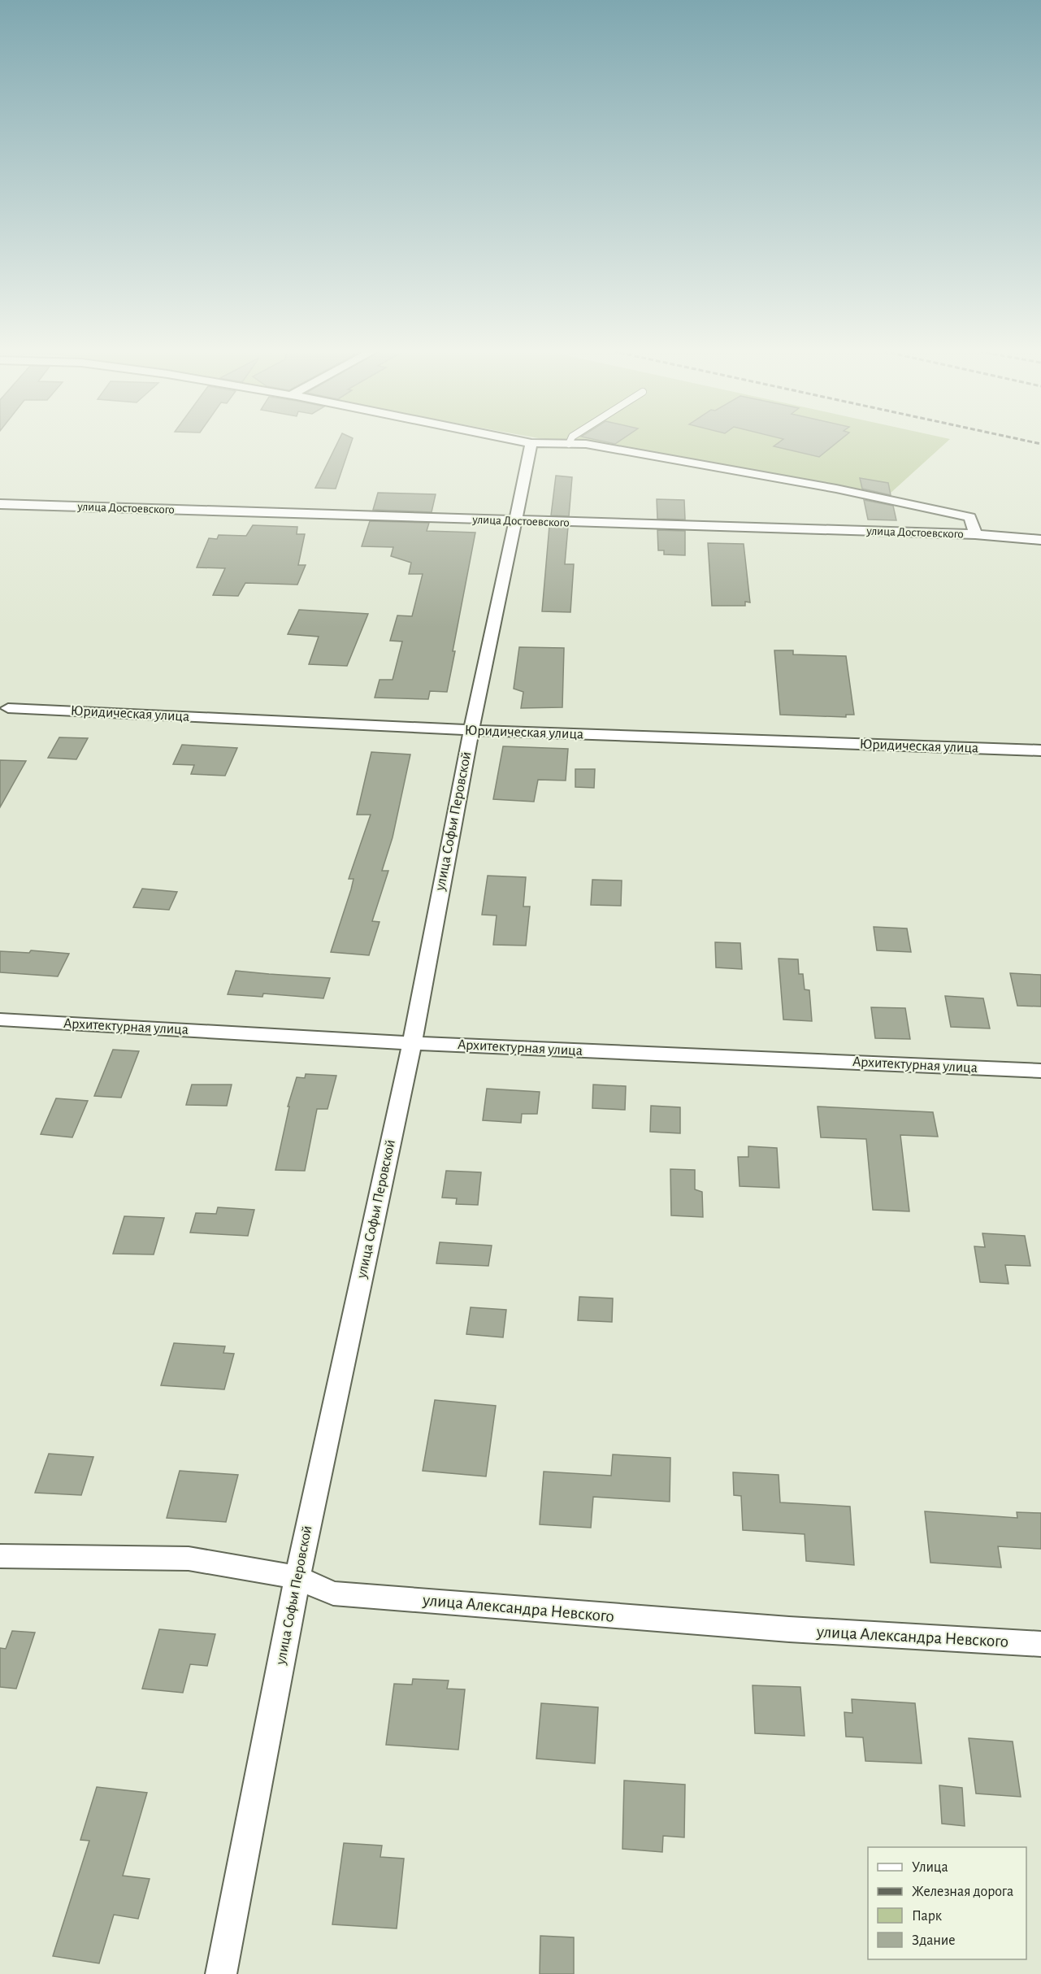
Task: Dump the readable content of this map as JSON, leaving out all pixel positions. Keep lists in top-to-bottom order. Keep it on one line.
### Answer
{"streets":{"street":["улица Достоевского","Юридическая улица","улица Софьи Перовской","Архитектурная улица","улица Александра Невского"]},"crossings":[["улица Достоевского","улица Софьи Перовской"],["Юридическая улица","улица Софьи Перовской"],["улица Софьи Перовской","Архитектурная улица"],["улица Софьи Перовской","улица Александра Невского"]],"legend":["Улица","Железная дорога","Парк","Здание"]}
